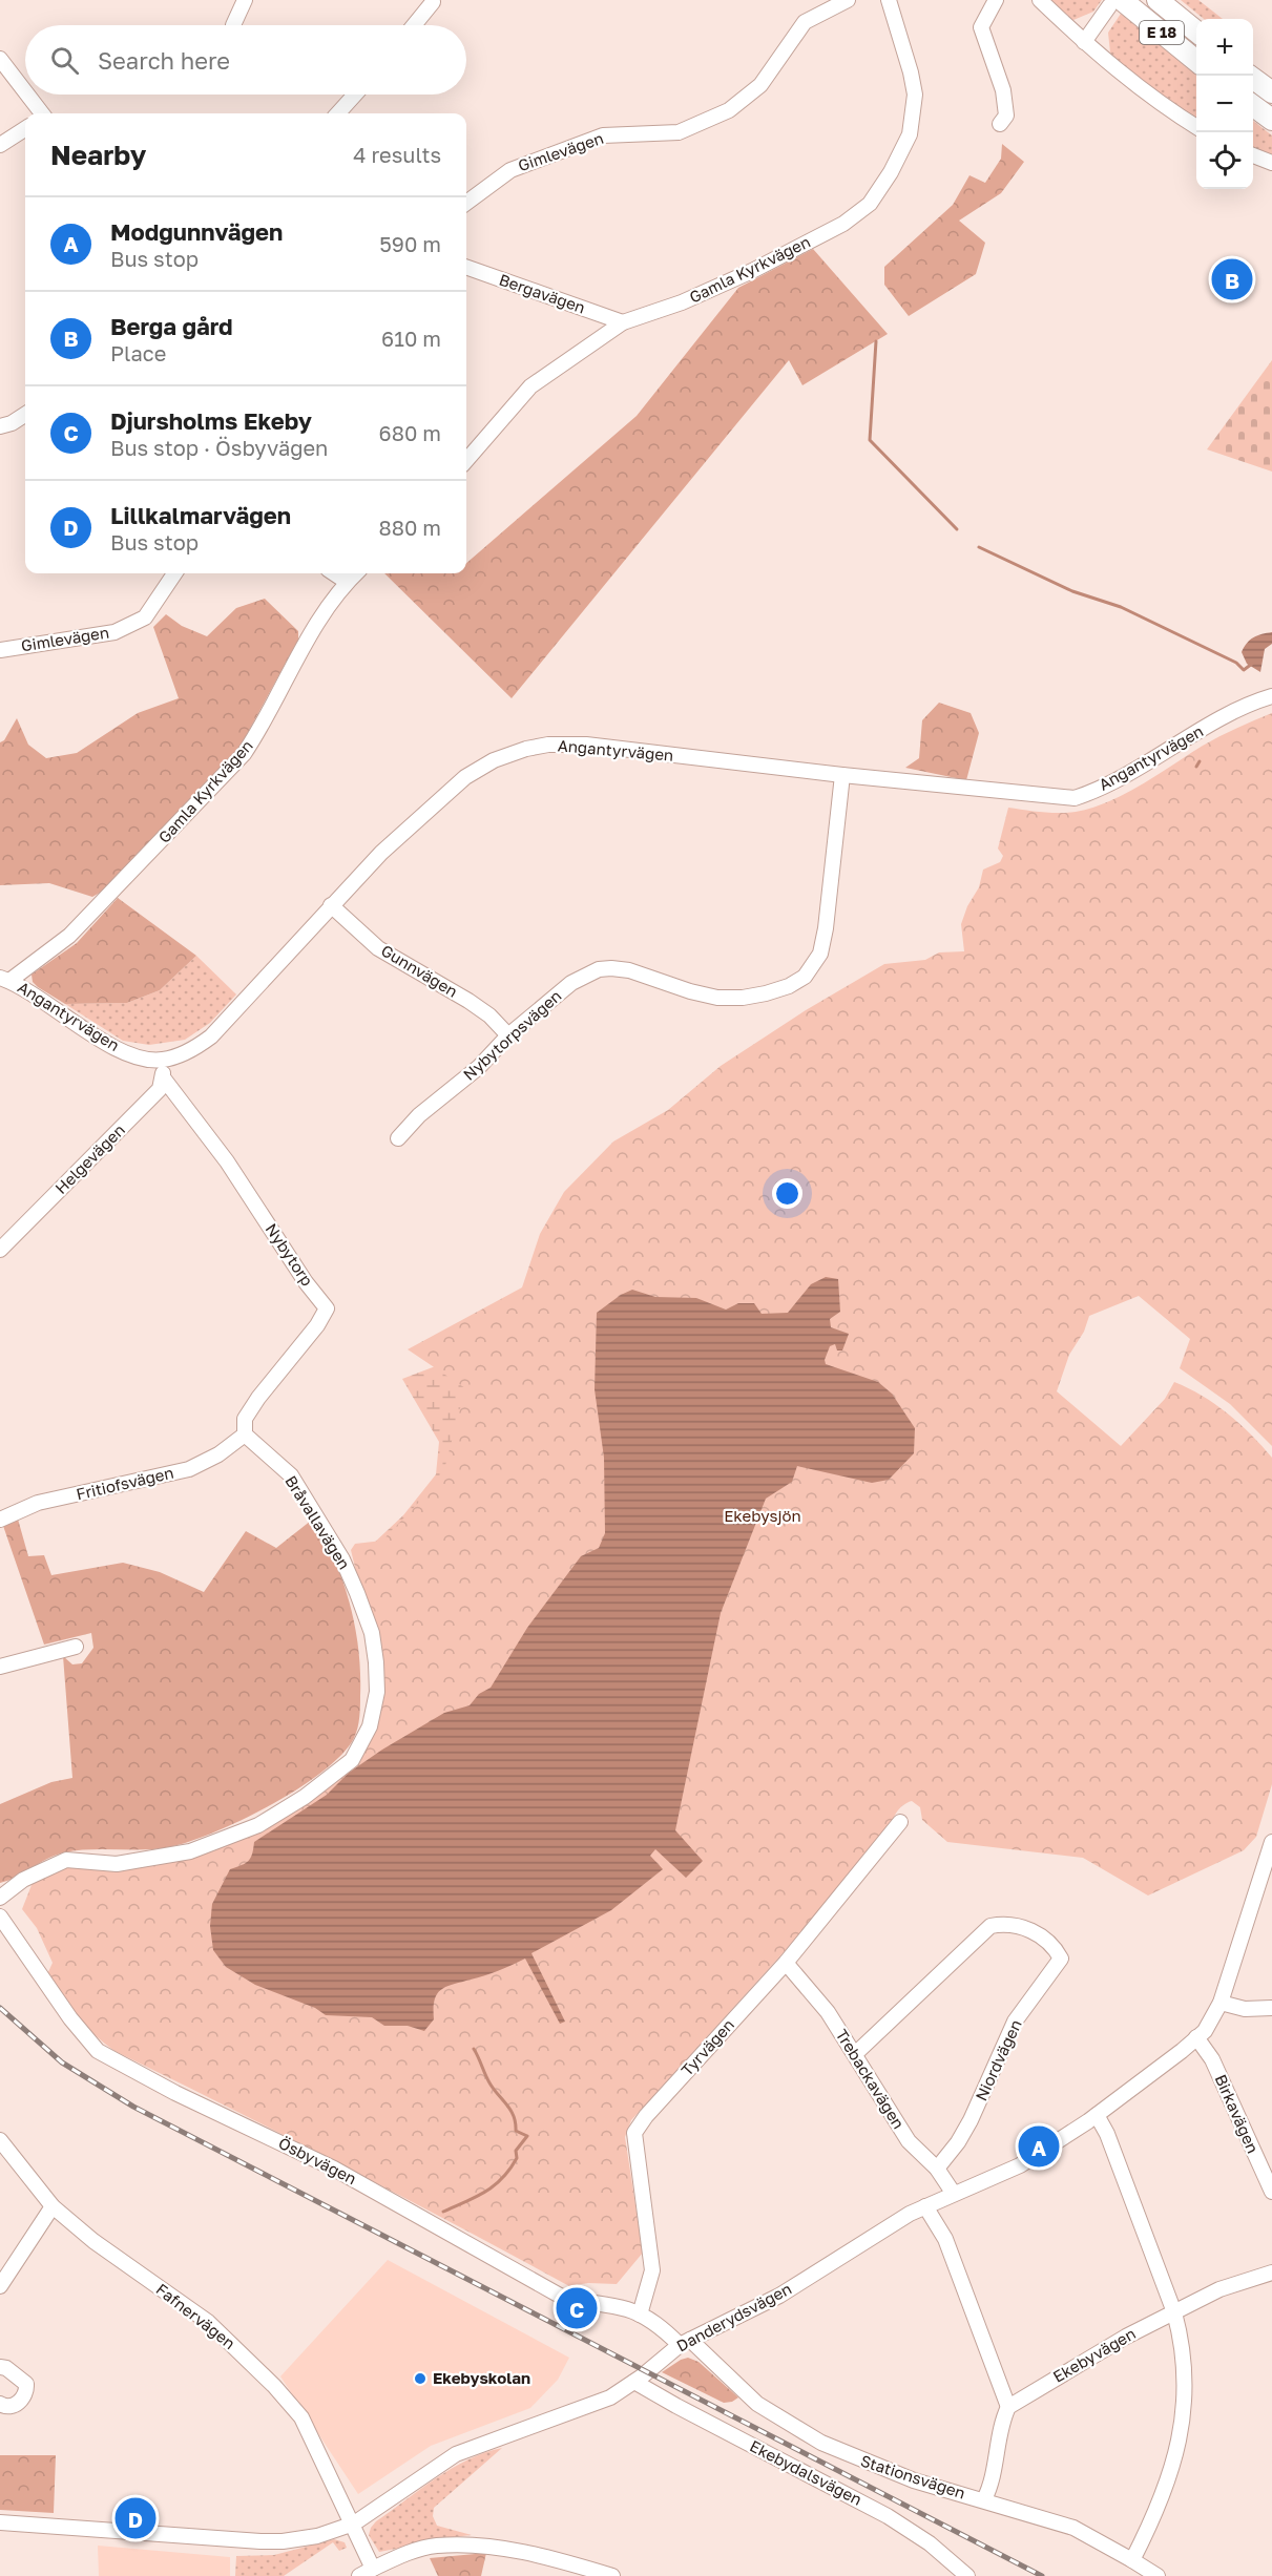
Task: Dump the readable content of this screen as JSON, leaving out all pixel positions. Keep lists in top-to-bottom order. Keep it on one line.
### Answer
{"streets":{"highway":["E 18"],"street":["Gimlevägen","Gamla Kyrkvägen","Bergavägen","Angantyrvägen","Gunnvägen","Nybytorpsvägen","Helgevägen","Nybytorp","Fritiofsvägen","Bråvallavägen","Tyrvägen","Niordvägen","Trebackavägen","Birkavägen","Ösbyvägen","Fafnervägen","Danderydsvägen","Ekebyvägen","Ekebydalsvägen","Stationsvägen"]},"crossings":[["Gamla Kyrkvägen","Bergavägen"],["Gamla Kyrkvägen","Angantyrvägen"],["Angantyrvägen","Gunnvägen"],["Angantyrvägen","Nybytorpsvägen"],["Gunnvägen","Nybytorpsvägen"],["Helgevägen","Nybytorp"],["Nybytorp","Fritiofsvägen"],["Nybytorp","Bråvallavägen"],["Fritiofsvägen","Bråvallavägen"],["Tyrvägen","Trebackavägen"],["Tyrvägen","Ösbyvägen"],["Niordvägen","Trebackavägen"],["Trebackavägen","Danderydsvägen"],["Birkavägen","Danderydsvägen"],["Ösbyvägen","Danderydsvägen"],["Ösbyvägen","Stationsvägen"],["Fafnervägen","Danderydsvägen"],["Danderydsvägen","Ekebydalsvägen"],["Danderydsvägen","Stationsvägen"]],"parks":["Ekebysjön"],"places":["Ekebyskolan"],"page":{"map_buttons":["+","−"],"search":"Search here","heading":["Nearby","4 results"],"list":[{"mark":"A","name":"Modgunnvägen","note":"Bus stop","value":"590 m"},{"mark":"B","name":"Berga gård","note":"Place","value":"610 m"},{"mark":"C","name":"Djursholms Ekeby","note":"Bus stop · Ösbyvägen","value":"680 m"},{"mark":"D","name":"Lillkalmarvägen","note":"Bus stop","value":"880 m"}],"pins":["B","A","C","D"]}}
